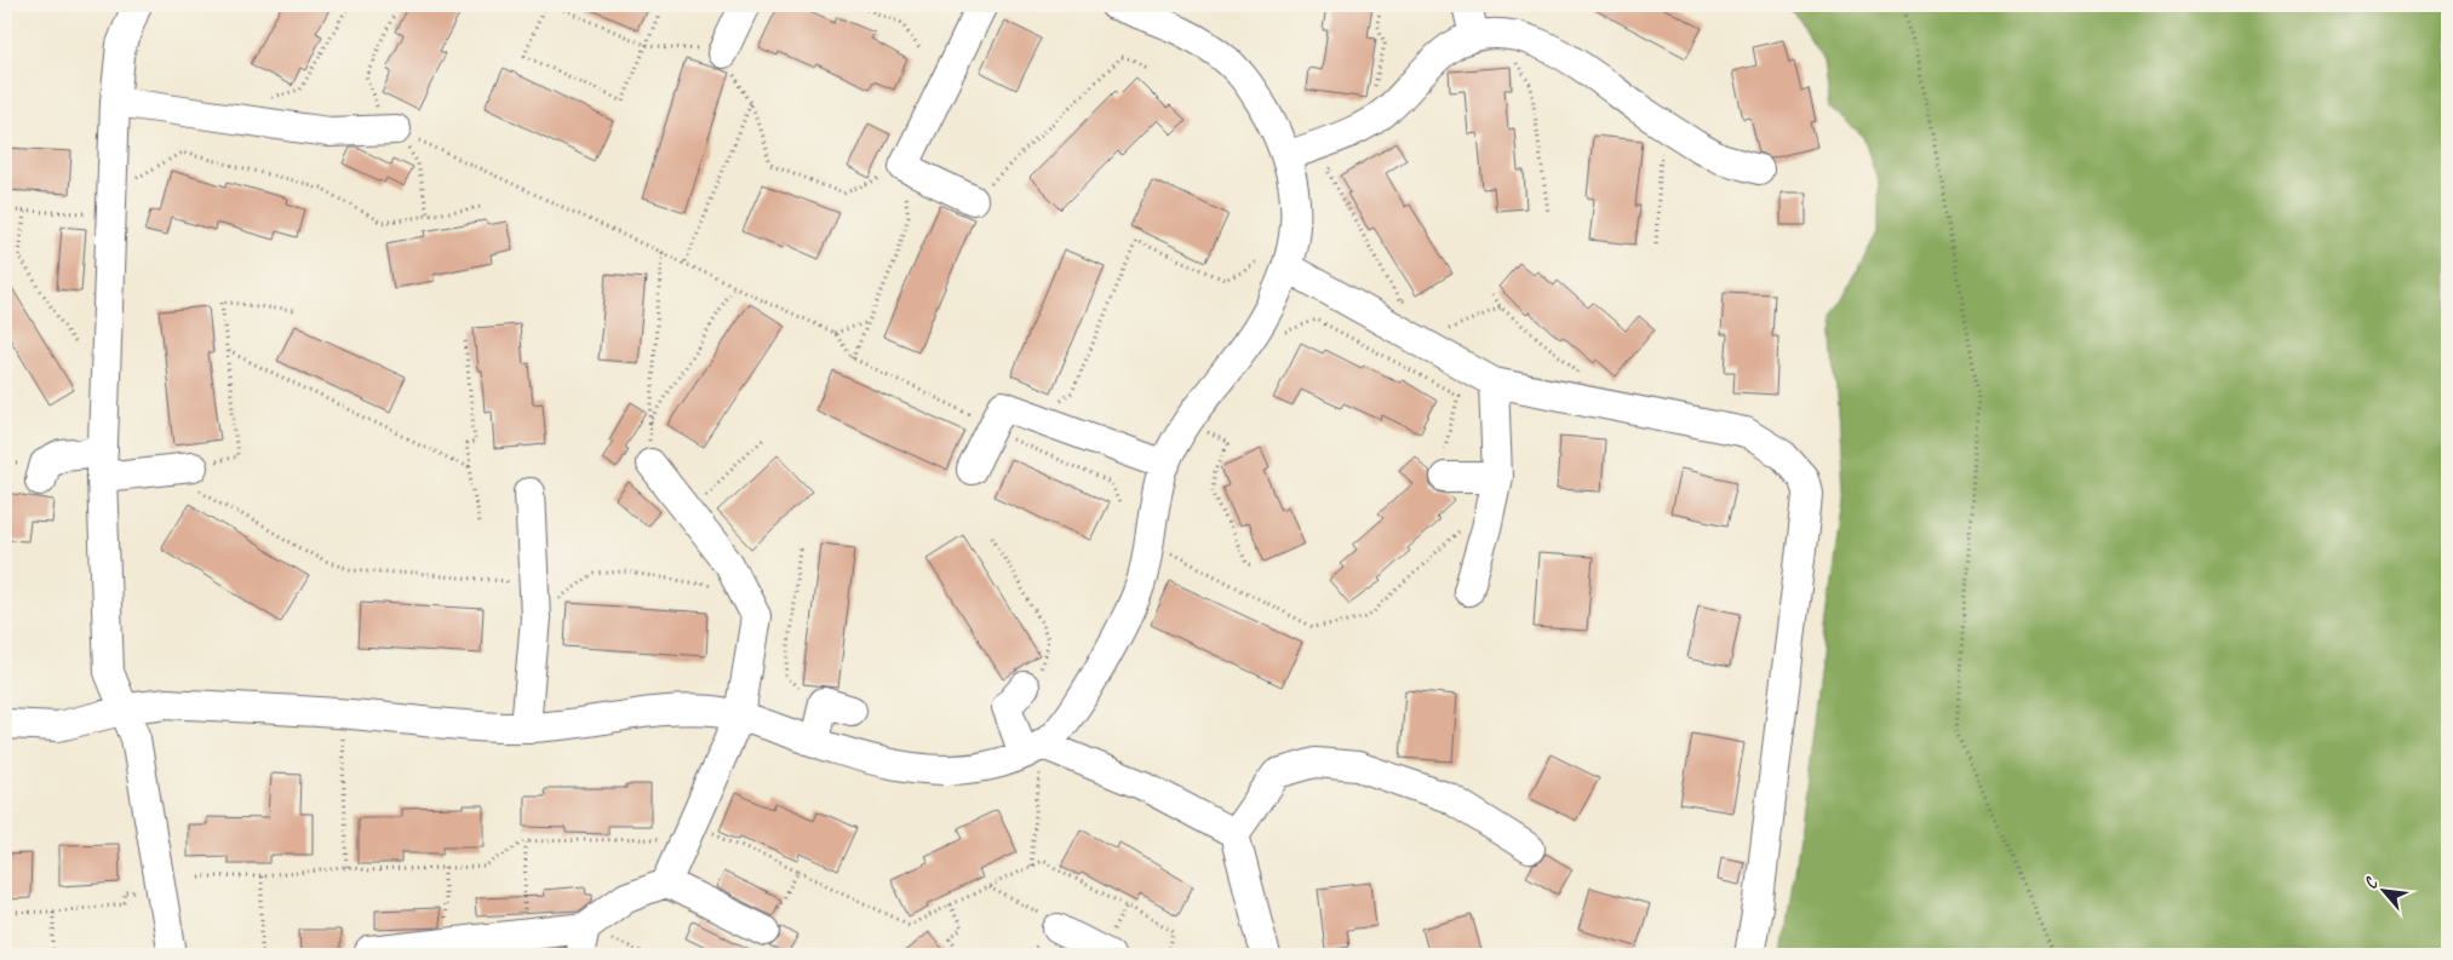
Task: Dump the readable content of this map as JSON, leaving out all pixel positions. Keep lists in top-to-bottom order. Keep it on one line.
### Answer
{"north":"top left"}
